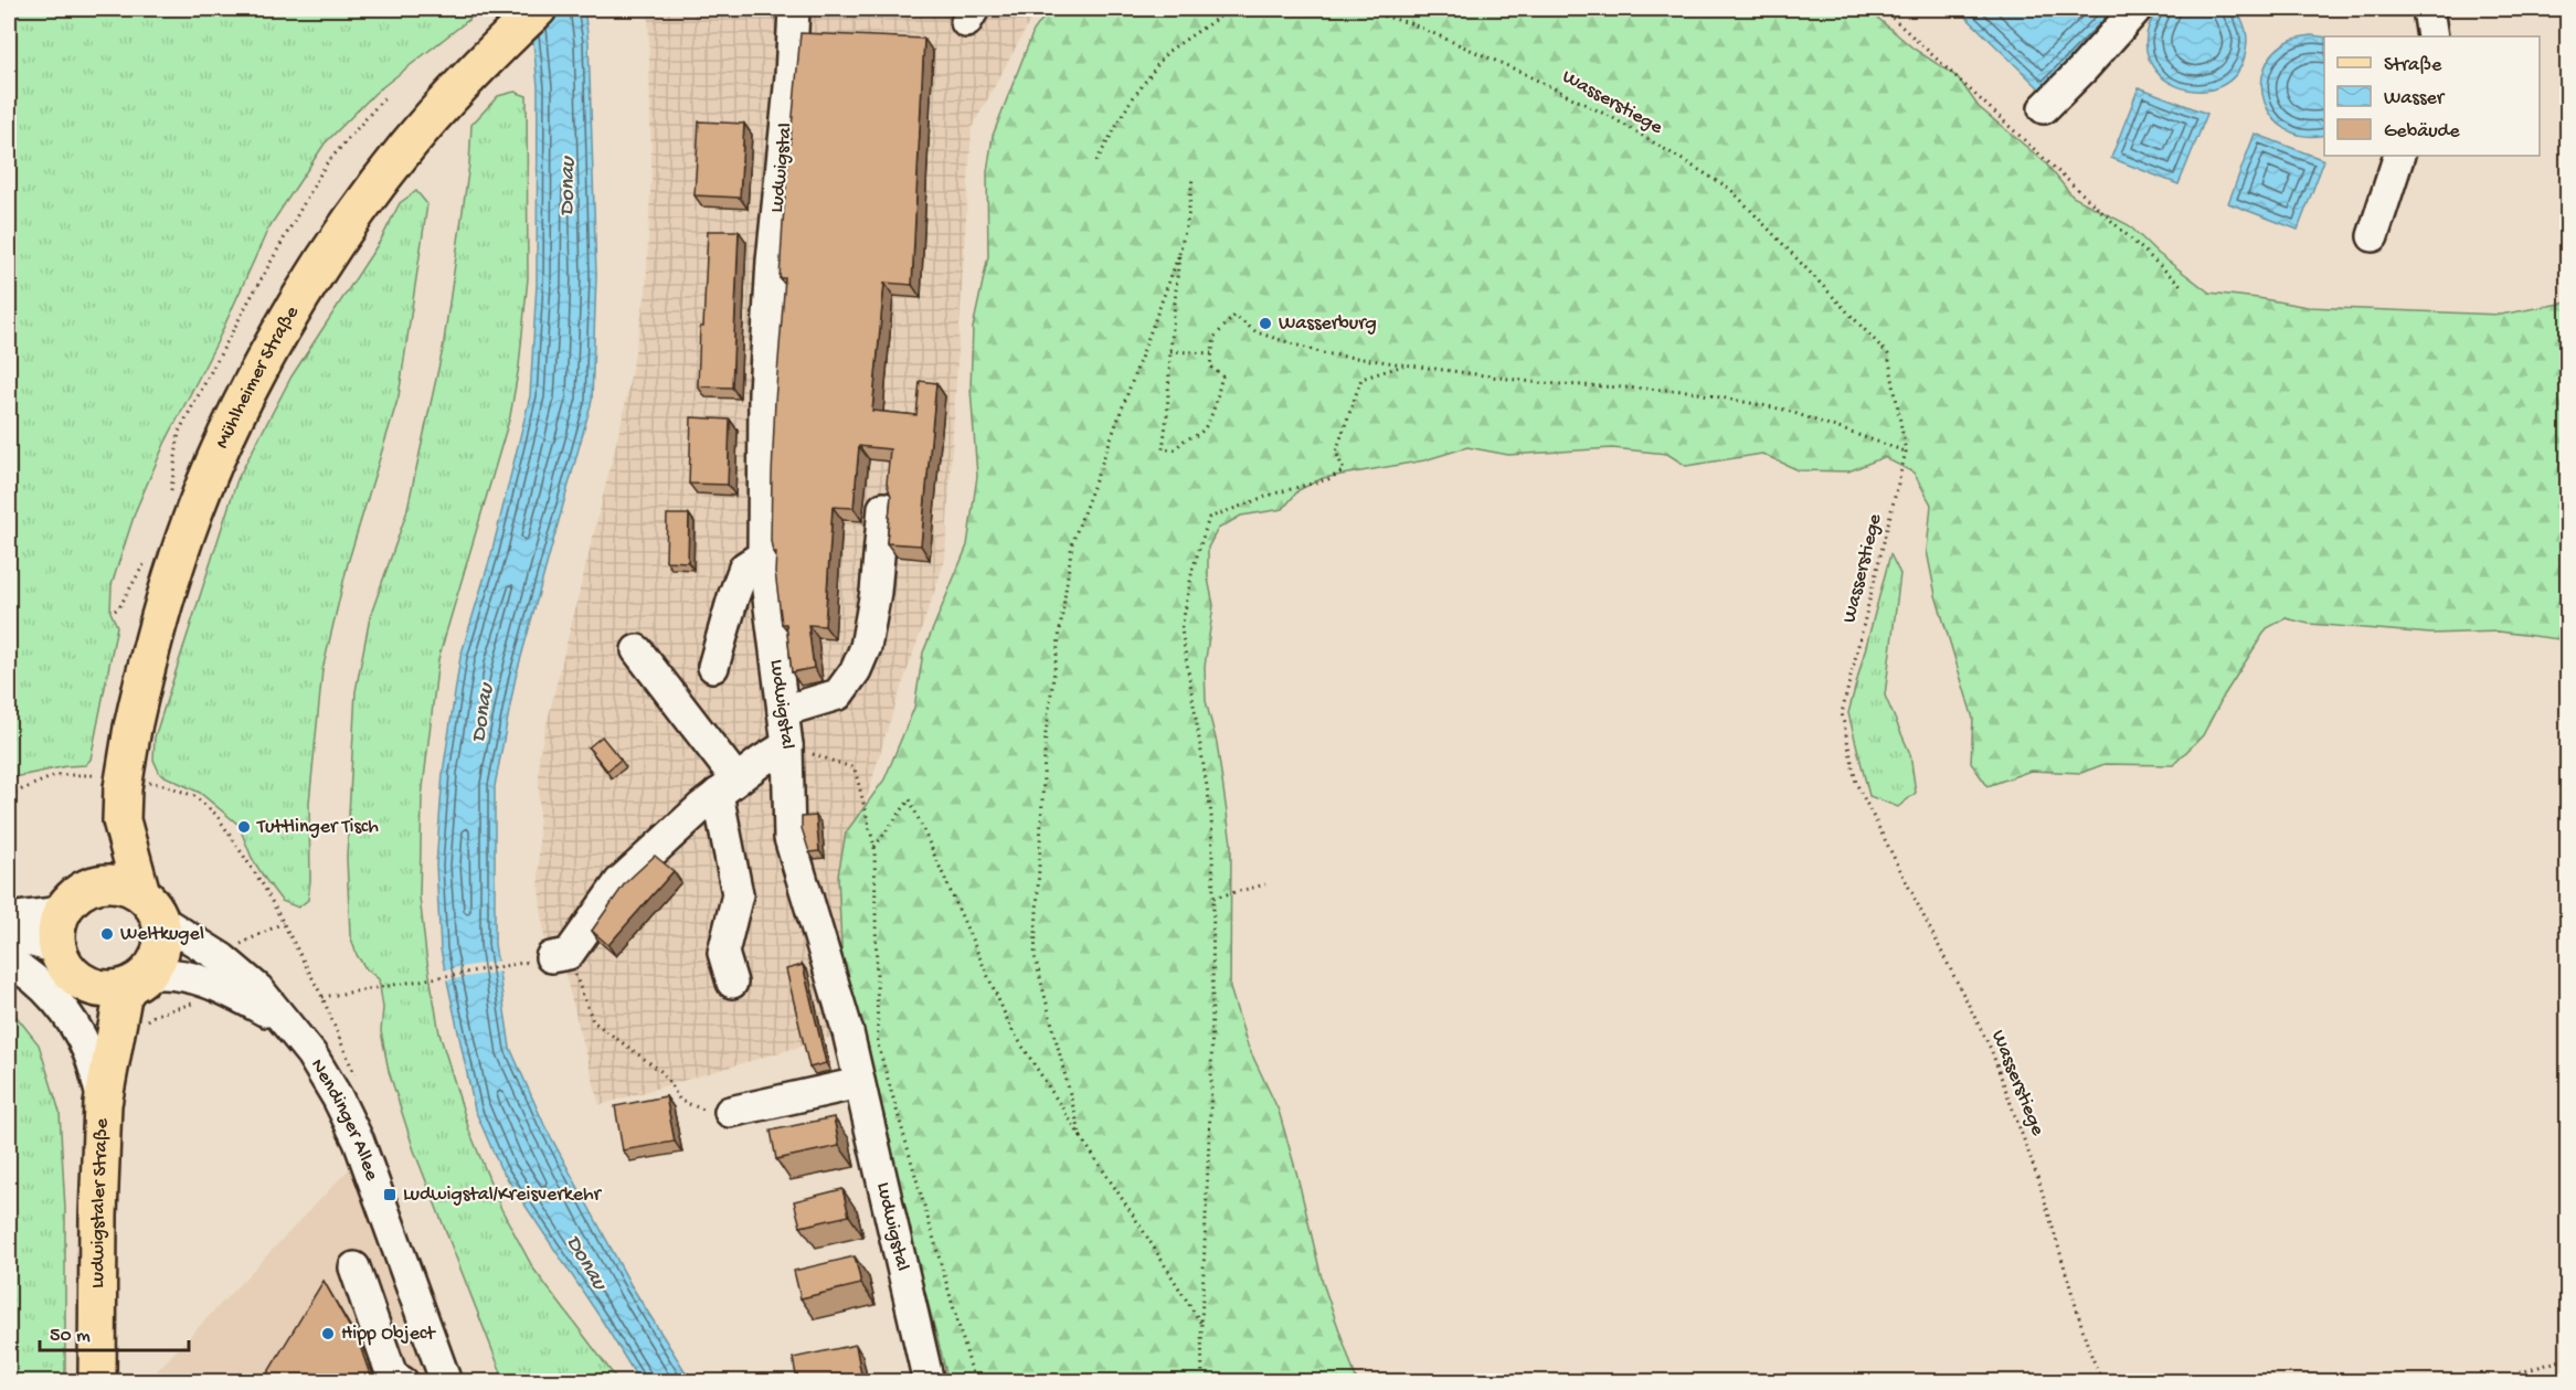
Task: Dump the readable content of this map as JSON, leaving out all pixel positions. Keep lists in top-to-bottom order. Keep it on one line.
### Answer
{"streets":{"main road":["Mühlheimer Straße","Ludwigstaler Straße"],"street":["Ludwigstal","Nendinger Allee"],"path":["Wasserstiege"]},"crossings":[["Mühlheimer Straße","Nendinger Allee"],["Mühlheimer Straße","Ludwigstaler Straße"],["Nendinger Allee","Ludwigstaler Straße"]],"water":["Donau"],"places":{"other":["Wasserburg","Tuttlinger Tisch","Weltkugel","Hipp Object"],"transit":["Ludwigstal/Kreisverkehr"]},"legend":["Straße","Wasser","Gebäude"],"scale_bar":"50 m"}
